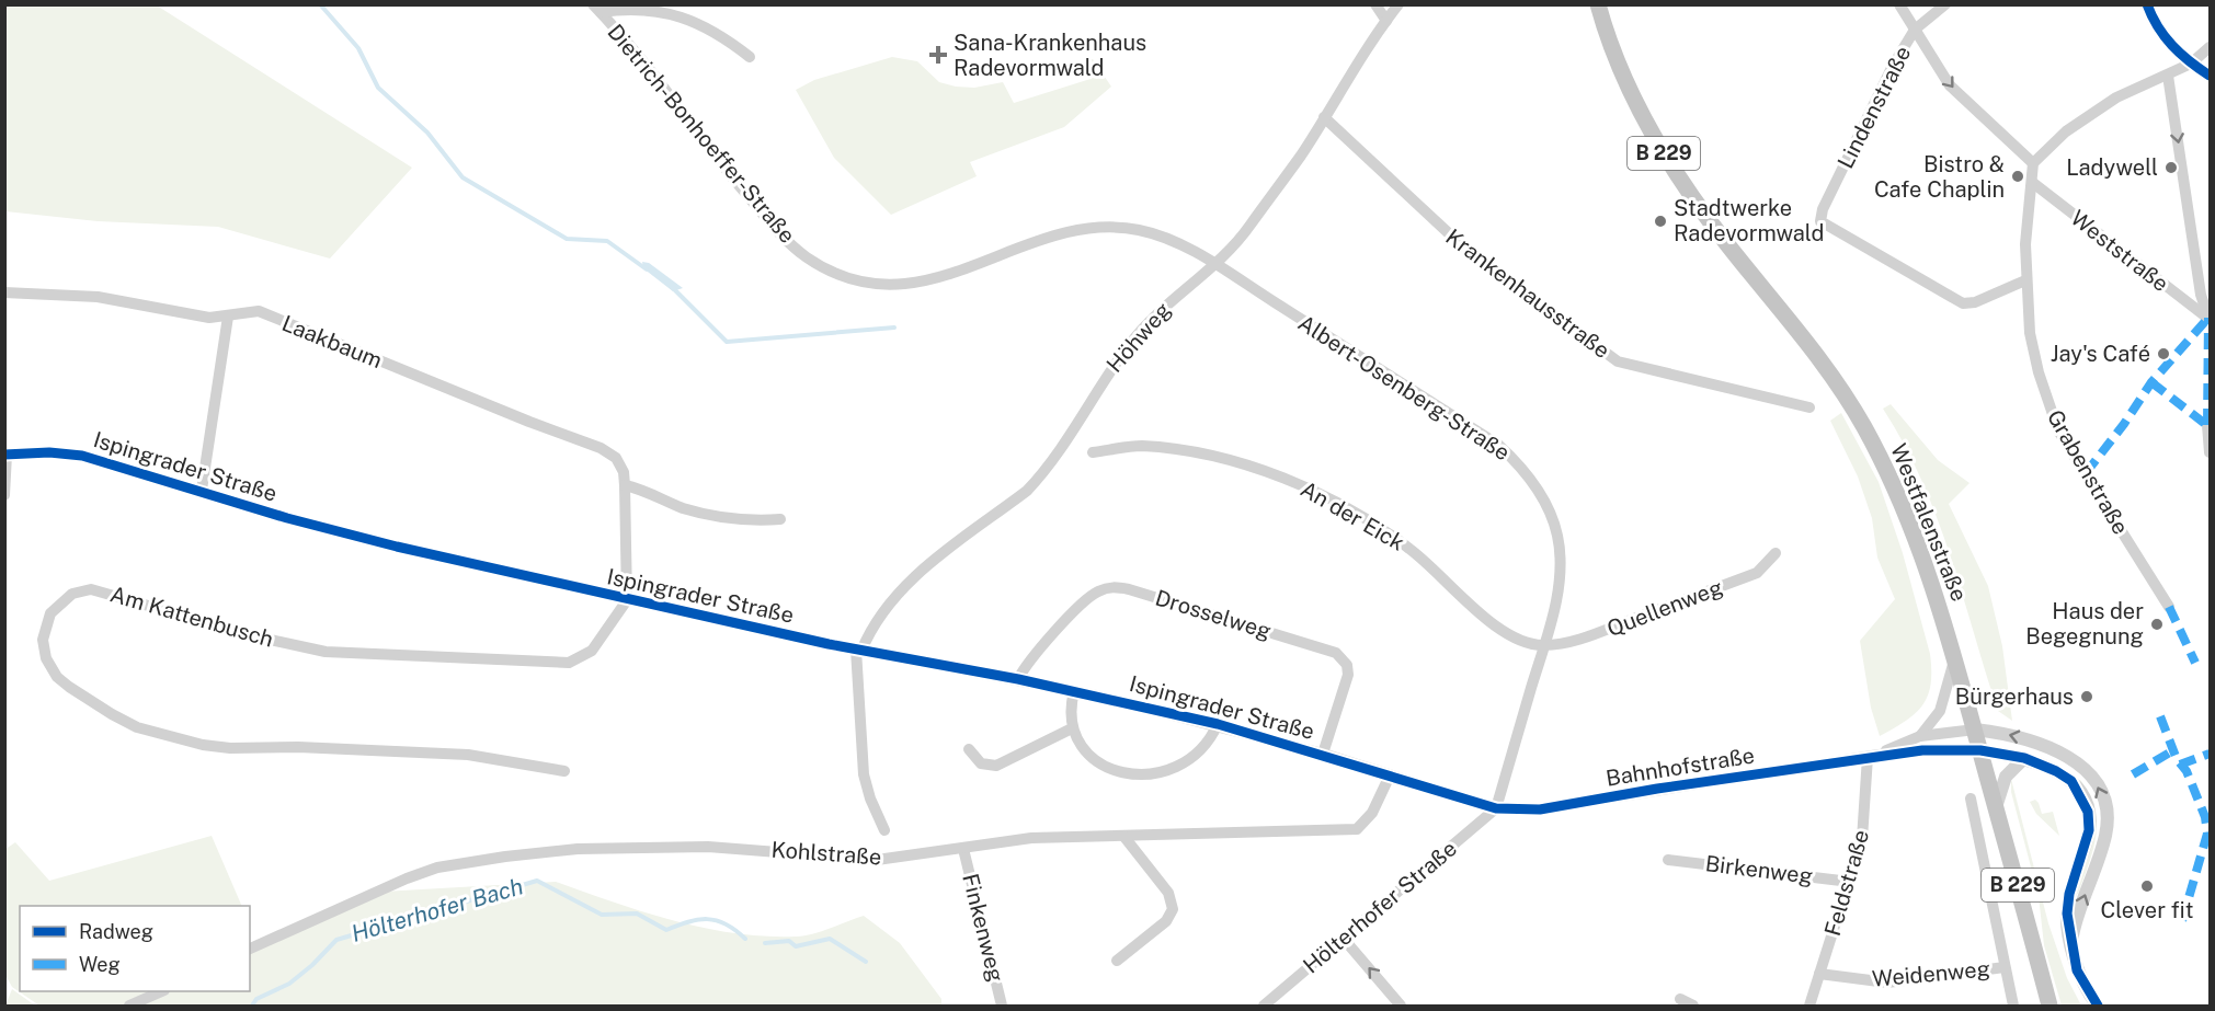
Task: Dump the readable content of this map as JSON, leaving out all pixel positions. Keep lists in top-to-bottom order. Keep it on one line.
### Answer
{"streets":{"main road":["B 229","Westfalenstraße"],"street":["Lindenstraße","Dietrich-Bonhoeffer-Straße","Weststraße","Krankenhausstraße","Höhweg","Laakbaum","Albert-Osenberg-Straße","Ispingrader Straße","Grabenstraße","An der Eick","Quellenweg","Drosselweg","Am Kattenbusch","Bahnhofstraße","Kohlstraße","Birkenweg","Feldstraße","Hölterhofer Straße","Finkenweg","Weidenweg"]},"crossings":[["Lindenstraße","Grabenstraße"],["Dietrich-Bonhoeffer-Straße","Höhweg"],["Dietrich-Bonhoeffer-Straße","Albert-Osenberg-Straße"],["Weststraße","Grabenstraße"],["Krankenhausstraße","Höhweg"],["Höhweg","Albert-Osenberg-Straße"],["Höhweg","Ispingrader Straße"],["Laakbaum","Ispingrader Straße"],["Laakbaum","Am Kattenbusch"],["Albert-Osenberg-Straße","An der Eick"],["Albert-Osenberg-Straße","Quellenweg"],["Albert-Osenberg-Straße","Bahnhofstraße"],["Albert-Osenberg-Straße","Hölterhofer Straße"],["Ispingrader Straße","Drosselweg"],["Ispingrader Straße","Am Kattenbusch"],["Ispingrader Straße","Bahnhofstraße"],["Ispingrader Straße","Kohlstraße"],["An der Eick","Quellenweg"],["Westfalenstraße","Bahnhofstraße"],["Bahnhofstraße","Kohlstraße"],["Bahnhofstraße","Feldstraße"],["Bahnhofstraße","Hölterhofer Straße"],["Kohlstraße","Finkenweg"],["Birkenweg","Feldstraße"],["Feldstraße","Weidenweg"]],"water":["Hölterhofer Bach"],"places":{"health":["Sana-Krankenhaus Radevormwald"],"other":["Ladywell","Bistro & Cafe Chaplin","Stadtwerke Radevormwald","Jay's Café","Haus der Begegnung","Bürgerhaus","Clever fit"]},"legend":["Radweg","Weg"]}
